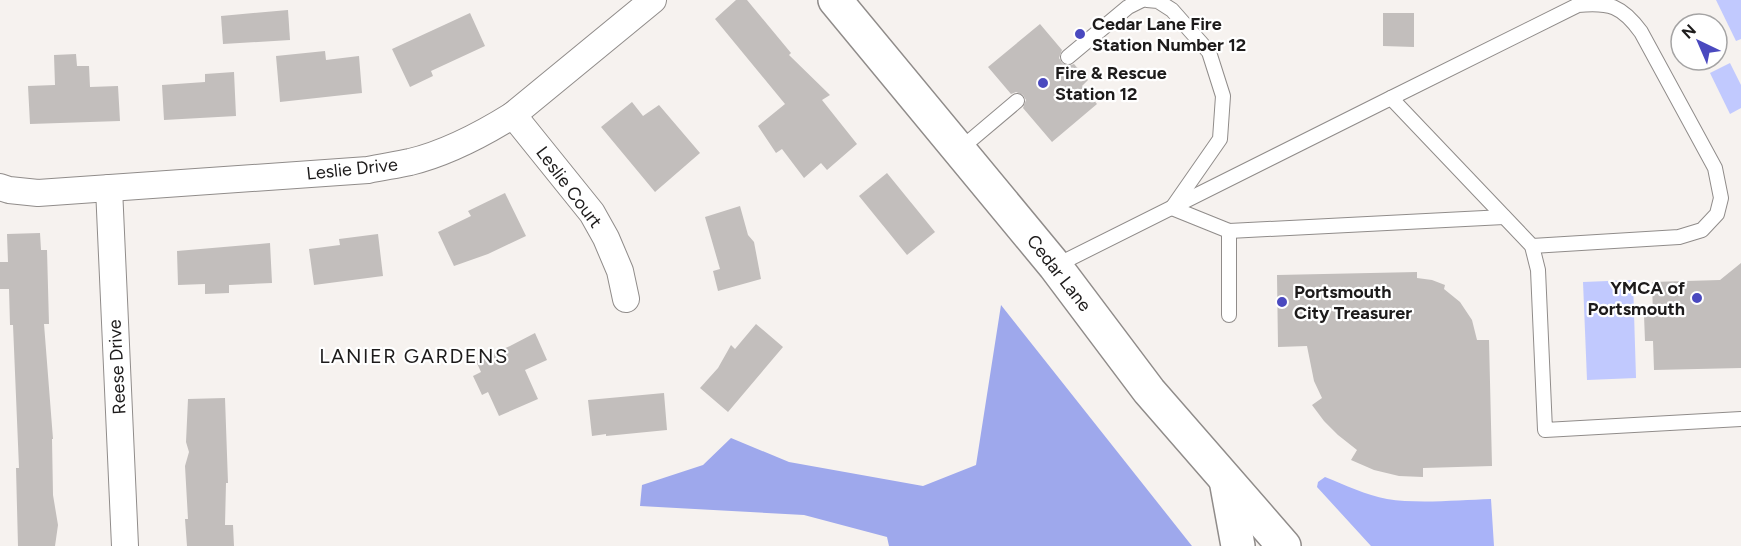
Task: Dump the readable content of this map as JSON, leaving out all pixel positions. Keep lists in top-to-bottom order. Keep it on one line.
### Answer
{"streets":{"main road":["Cedar Lane"],"street":["Leslie Drive","Leslie Court","Reese Drive"]},"crossings":[["Leslie Drive","Leslie Court"],["Leslie Drive","Reese Drive"]],"districts":["LANIER GARDENS"],"places":["Cedar Lane Fire Station Number 12","Fire & Rescue Station 12","YMCA of Portsmouth","Portsmouth City Treasurer"],"north":"top left"}
